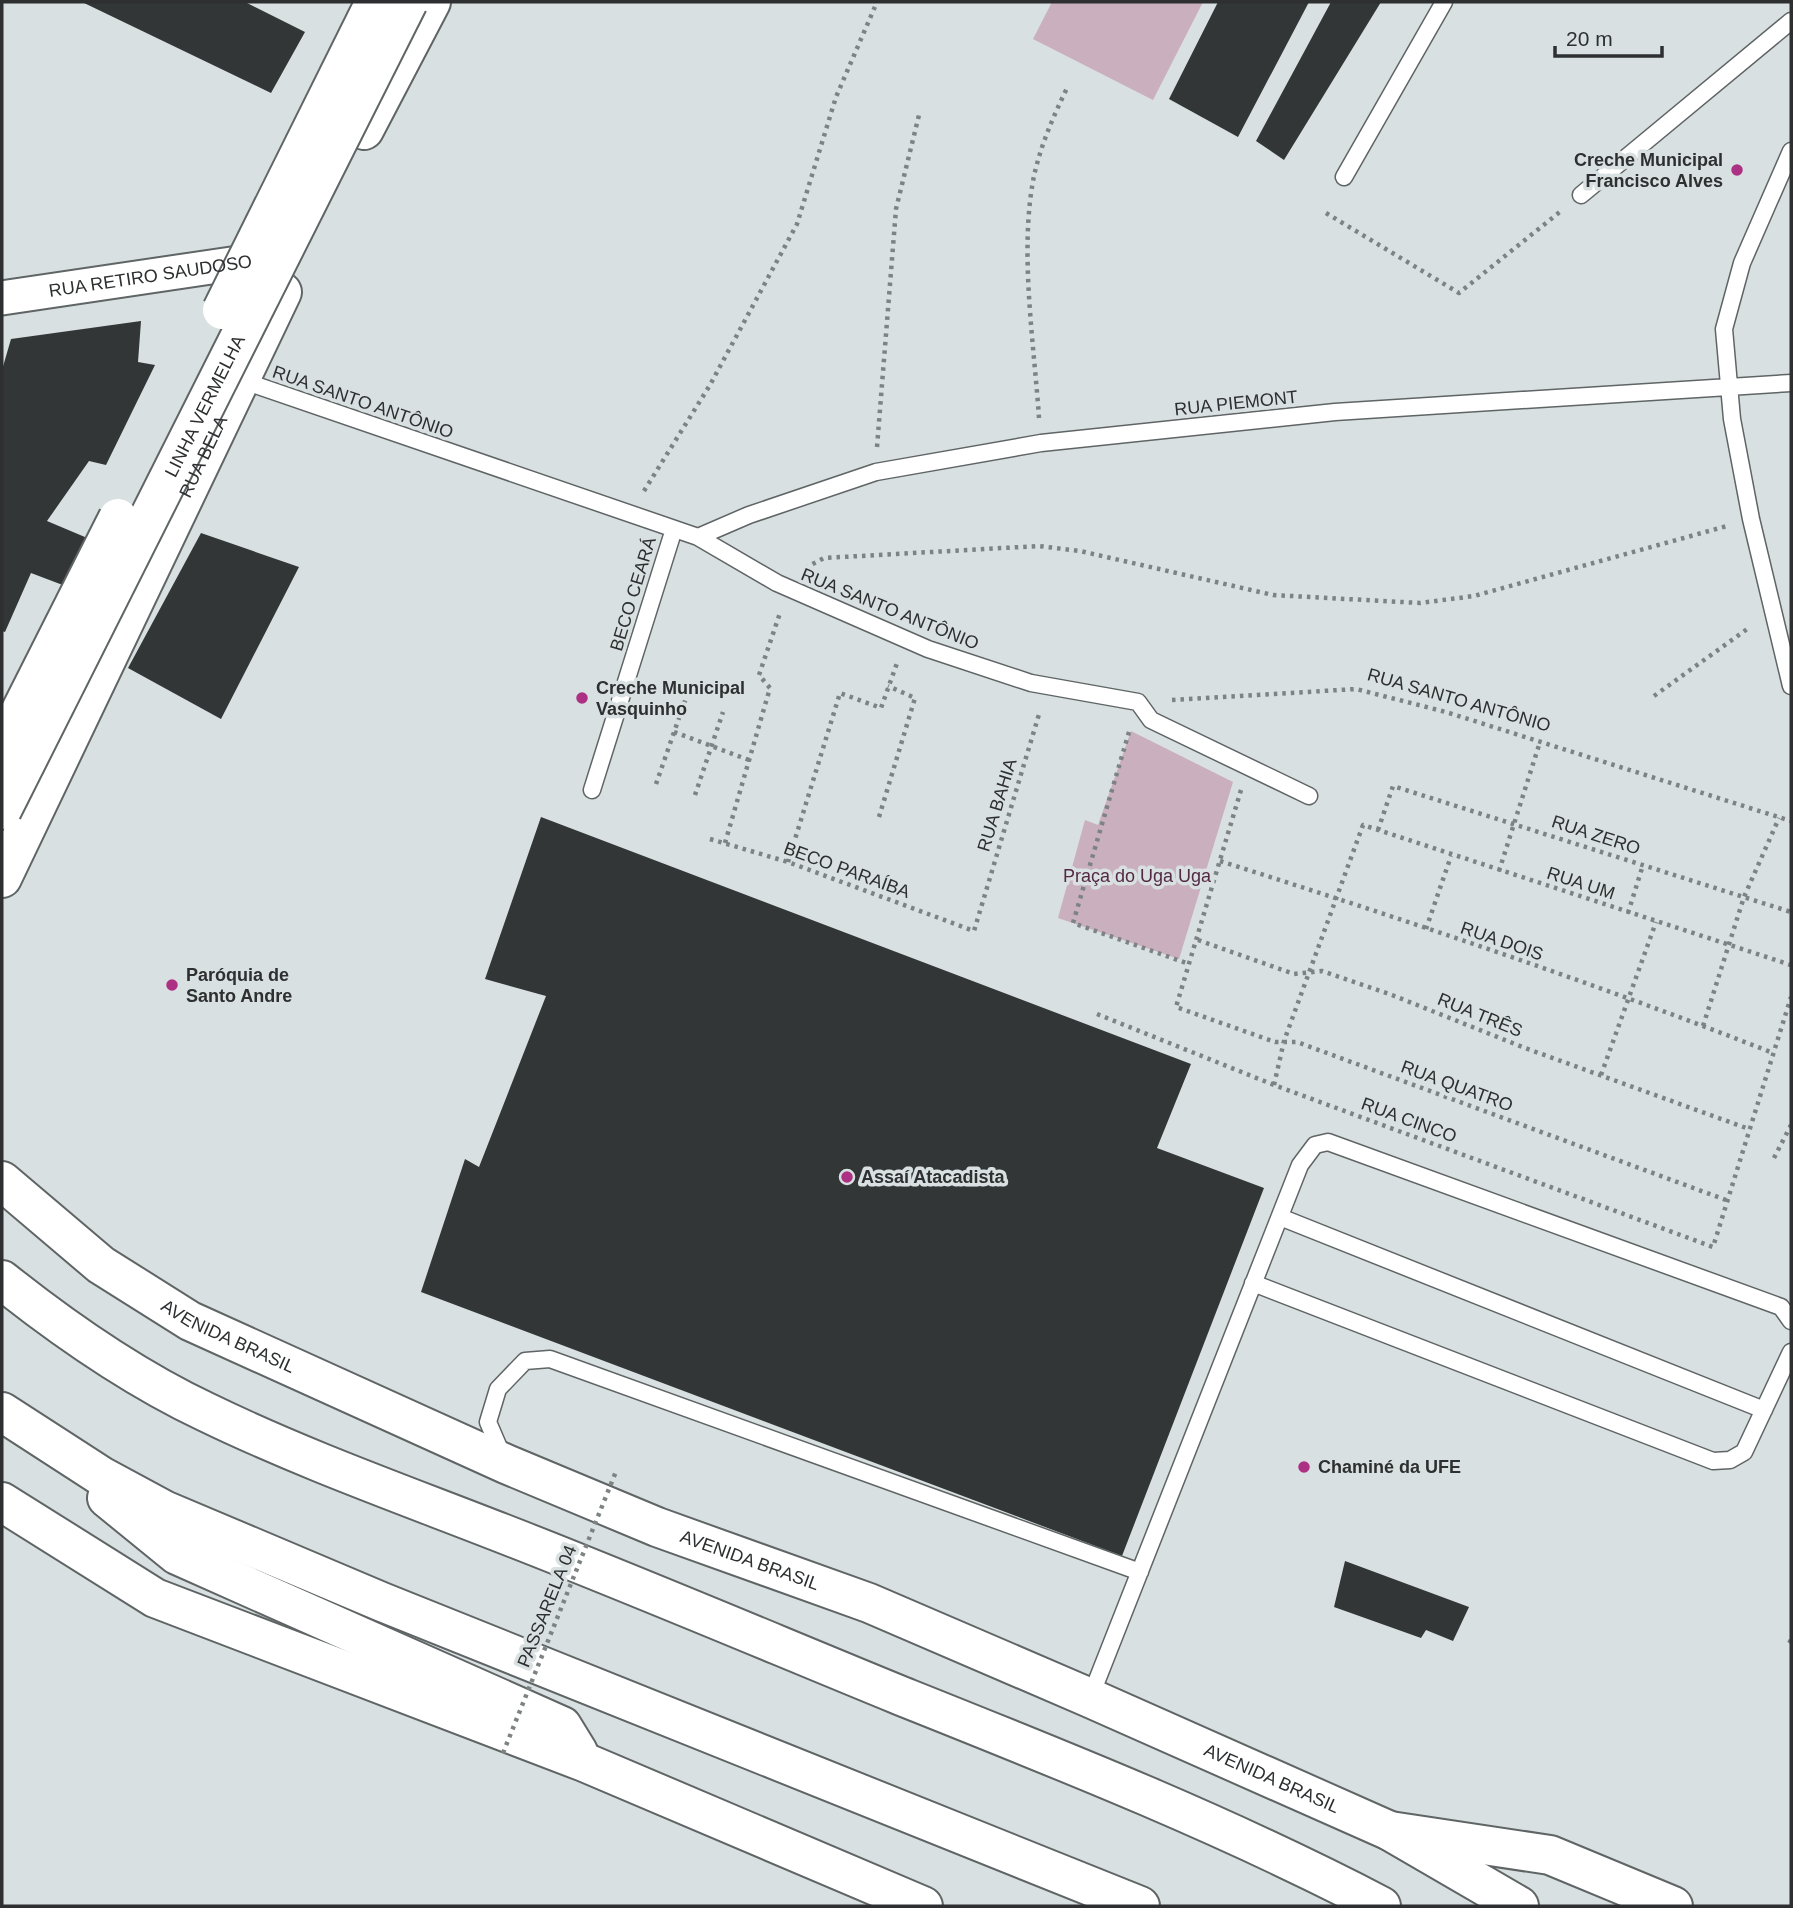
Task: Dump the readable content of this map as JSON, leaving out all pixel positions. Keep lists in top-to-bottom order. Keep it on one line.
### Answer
{"streets":{"main road":["LINHA VERMELHA","RUA BELA","AVENIDA BRASIL"],"street":["RUA RETIRO SAUDOSO"],"lane":["RUA SANTO ANTÔNIO","RUA PIEMONT","BECO CEARÁ"],"path":["RUA BAHIA","RUA ZERO","BECO PARAÍBA","RUA UM","RUA DOIS","RUA TRÊS","RUA QUATRO","RUA CINCO","PASSARELA 04"]},"crossings":[["RUA RETIRO SAUDOSO","RUA BELA"],["RUA SANTO ANTÔNIO","RUA PIEMONT"],["RUA SANTO ANTÔNIO","RUA BELA"],["RUA SANTO ANTÔNIO","BECO CEARÁ"],["RUA SANTO ANTÔNIO","RUA BAHIA"],["RUA BAHIA","BECO PARAÍBA"],["RUA ZERO","RUA UM"],["RUA UM","RUA DOIS"],["RUA QUATRO","RUA CINCO"]],"parks":["Praça do Uga Uga"],"places":["Creche Municipal Francisco Alves","Creche Municipal Vasquinho","Paróquia de Santo Andre","Assaí Atacadista","Chaminé da UFE"],"scale_bar":"20 m"}
